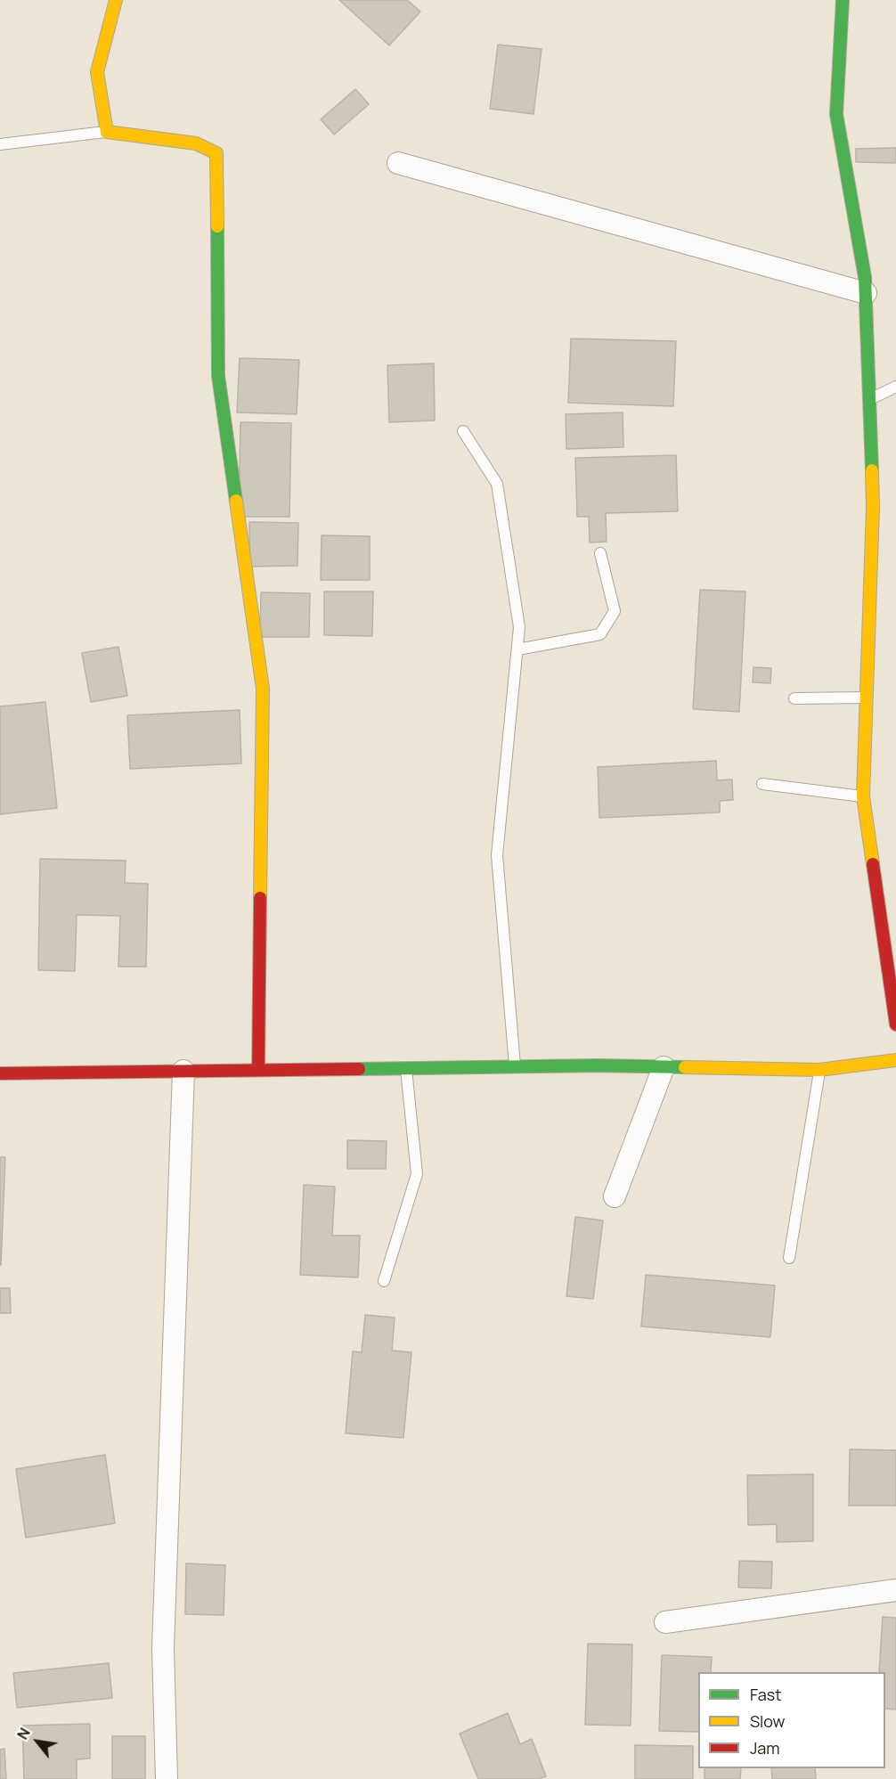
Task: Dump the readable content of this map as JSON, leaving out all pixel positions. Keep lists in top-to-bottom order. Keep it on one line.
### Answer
{"legend":["Fast","Slow","Jam"],"north":"top left"}
